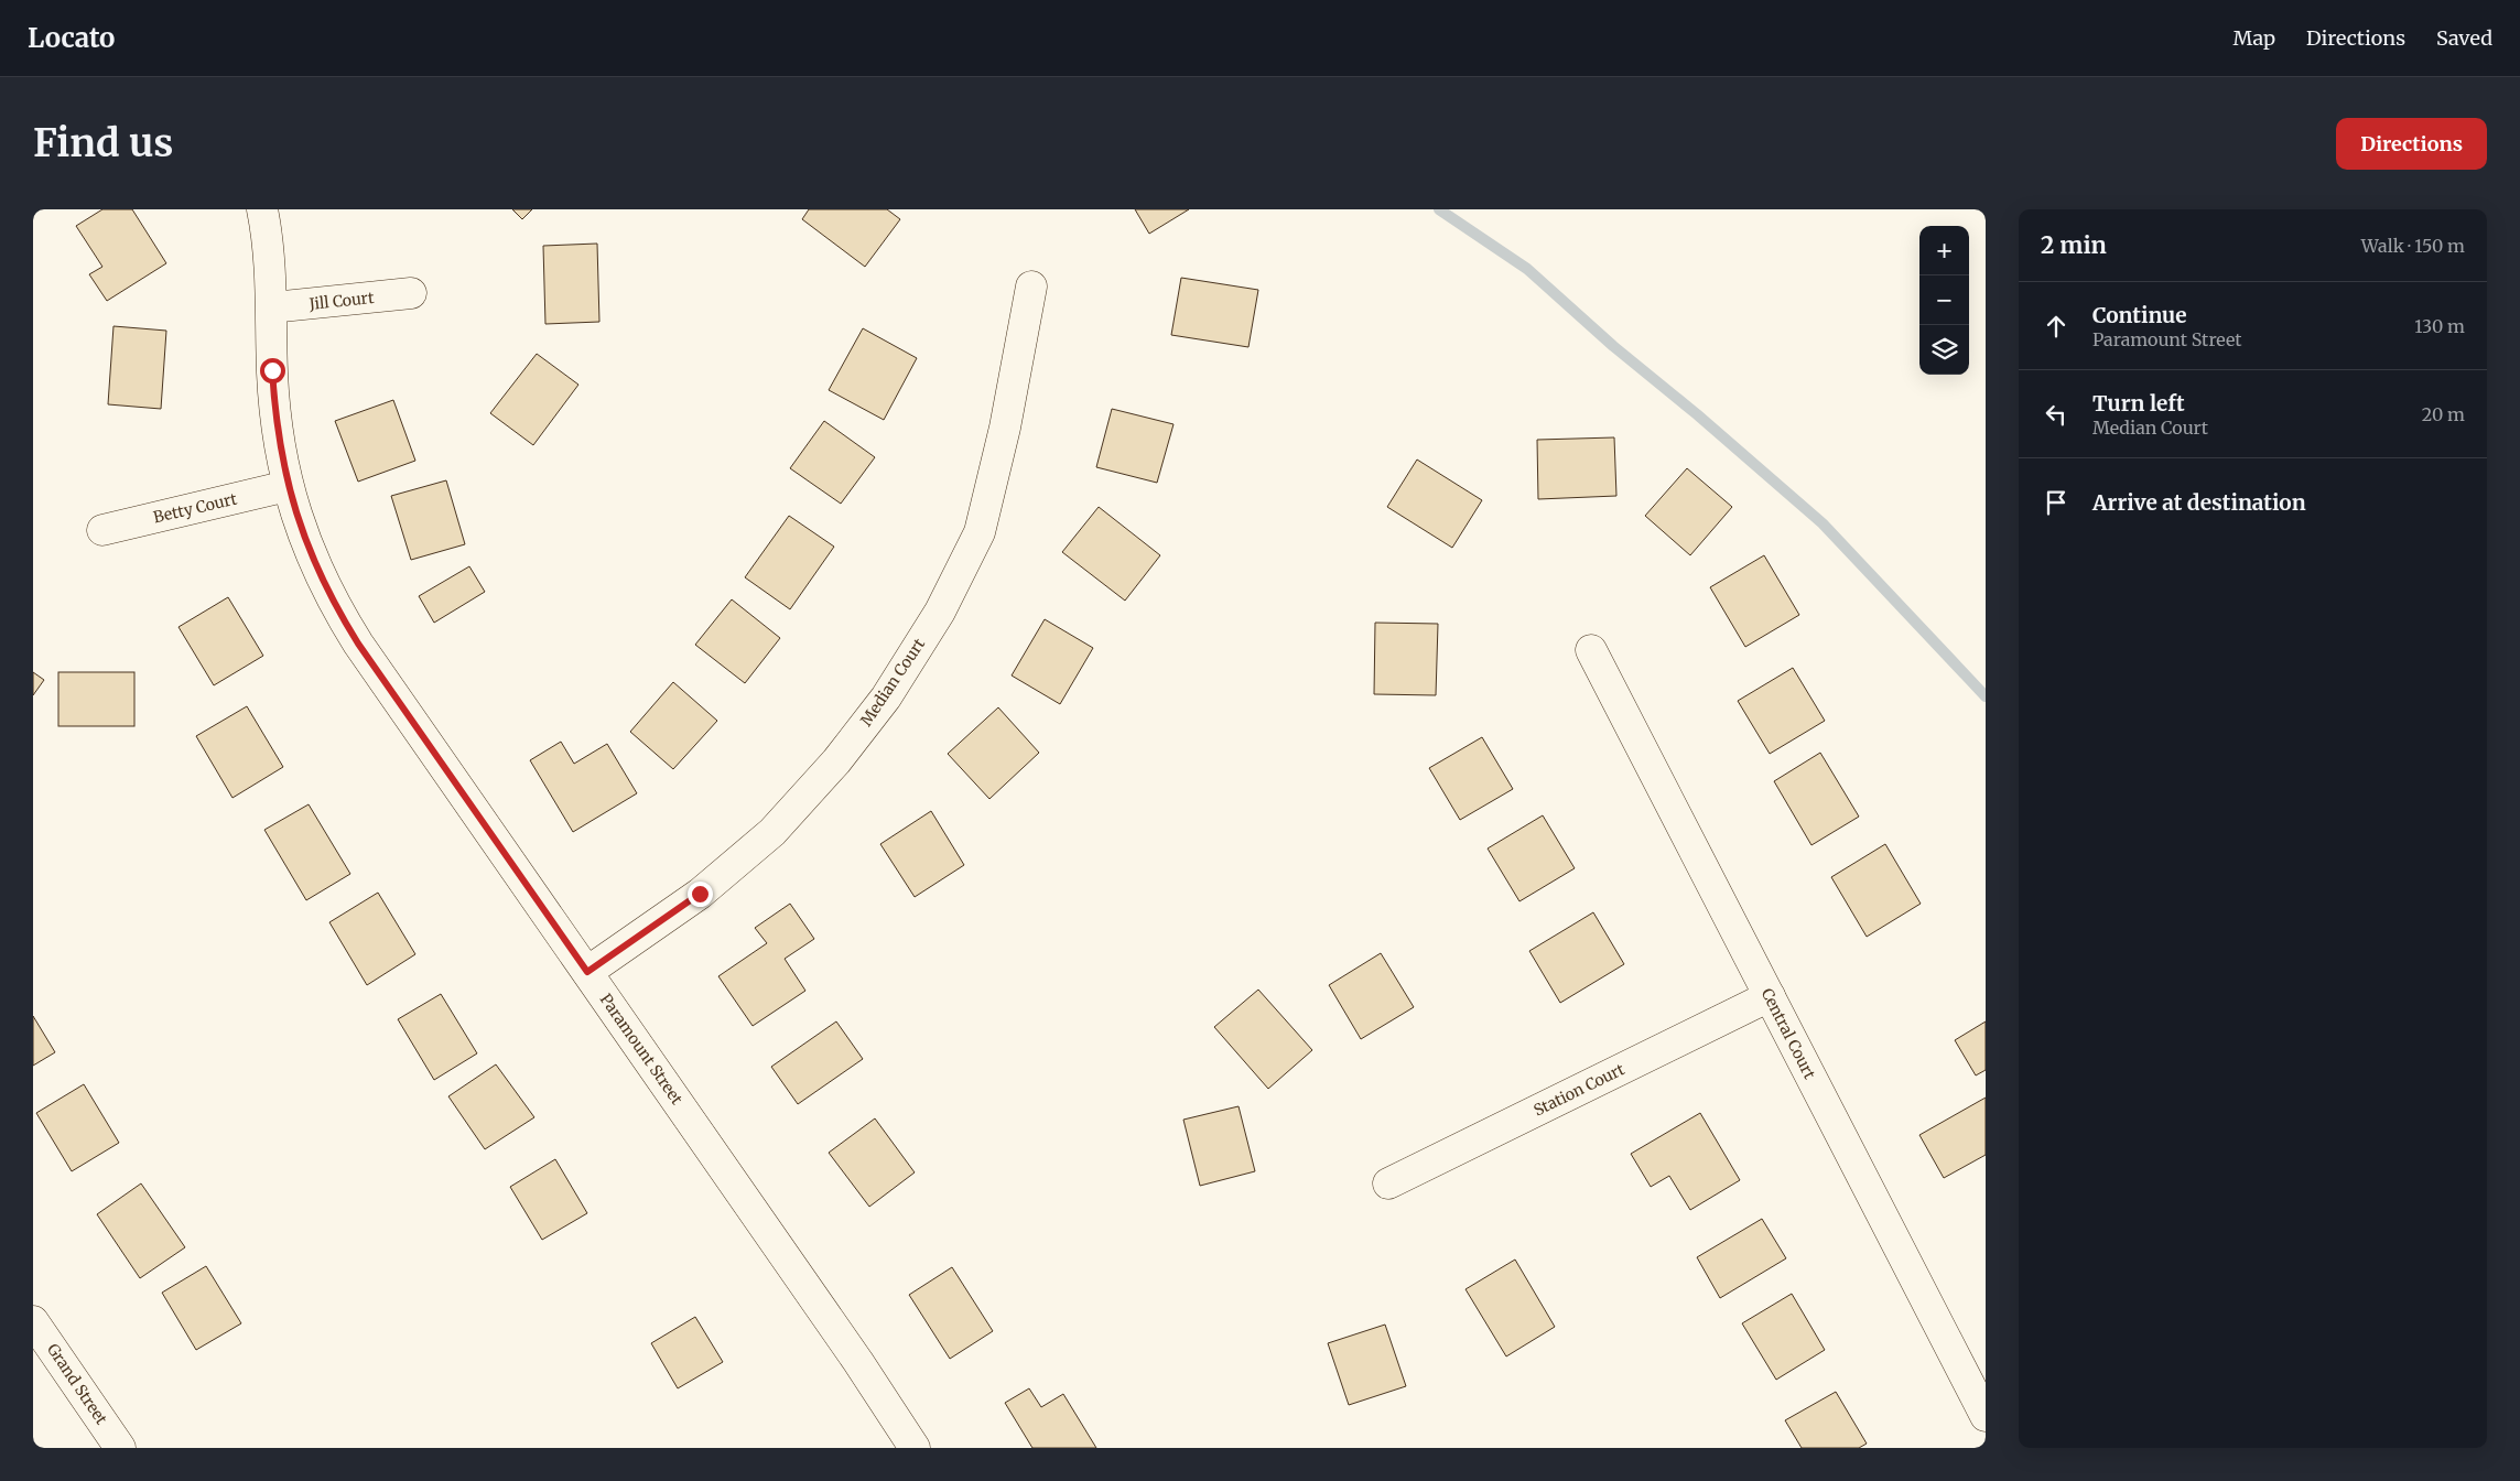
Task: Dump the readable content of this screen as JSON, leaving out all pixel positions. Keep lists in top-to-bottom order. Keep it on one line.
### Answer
{"streets":{"street":["Jill Court","Betty Court","Median Court","Central Court","Paramount Street","Station Court","Grand Street"]},"crossings":[["Jill Court","Paramount Street"],["Betty Court","Paramount Street"],["Median Court","Paramount Street"],["Central Court","Station Court"]],"page":{"header":"Locato","nav":["Map","Directions","Saved"],"buttons":"Directions","title":"Find us","heading":["2 min","Walk · 150 m"],"map_buttons":["+","−"],"list":[["Continue","Paramount Street","130 m"],["Turn left","Median Court","20 m"],"Arrive at destination"]}}
